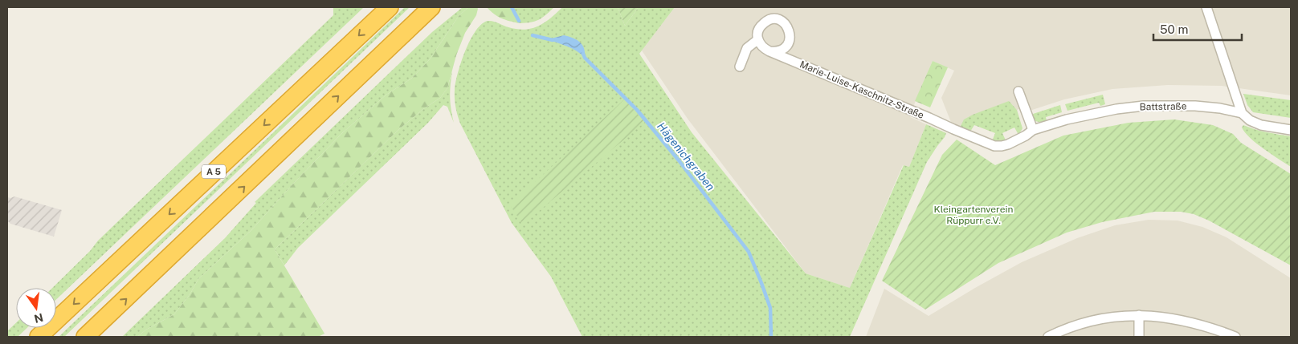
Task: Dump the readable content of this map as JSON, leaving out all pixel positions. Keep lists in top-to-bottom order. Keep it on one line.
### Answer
{"streets":{"highway":["A 5"],"street":["Marie-Luise-Kaschnitz-Straße","Battstraße"]},"crossings":[["Marie-Luise-Kaschnitz-Straße","Battstraße"]],"water":["Hägenichgraben"],"parks":["Kleingartenverein Rüppurr e.V."],"scale_bar":"50 m","north":"bottom"}
